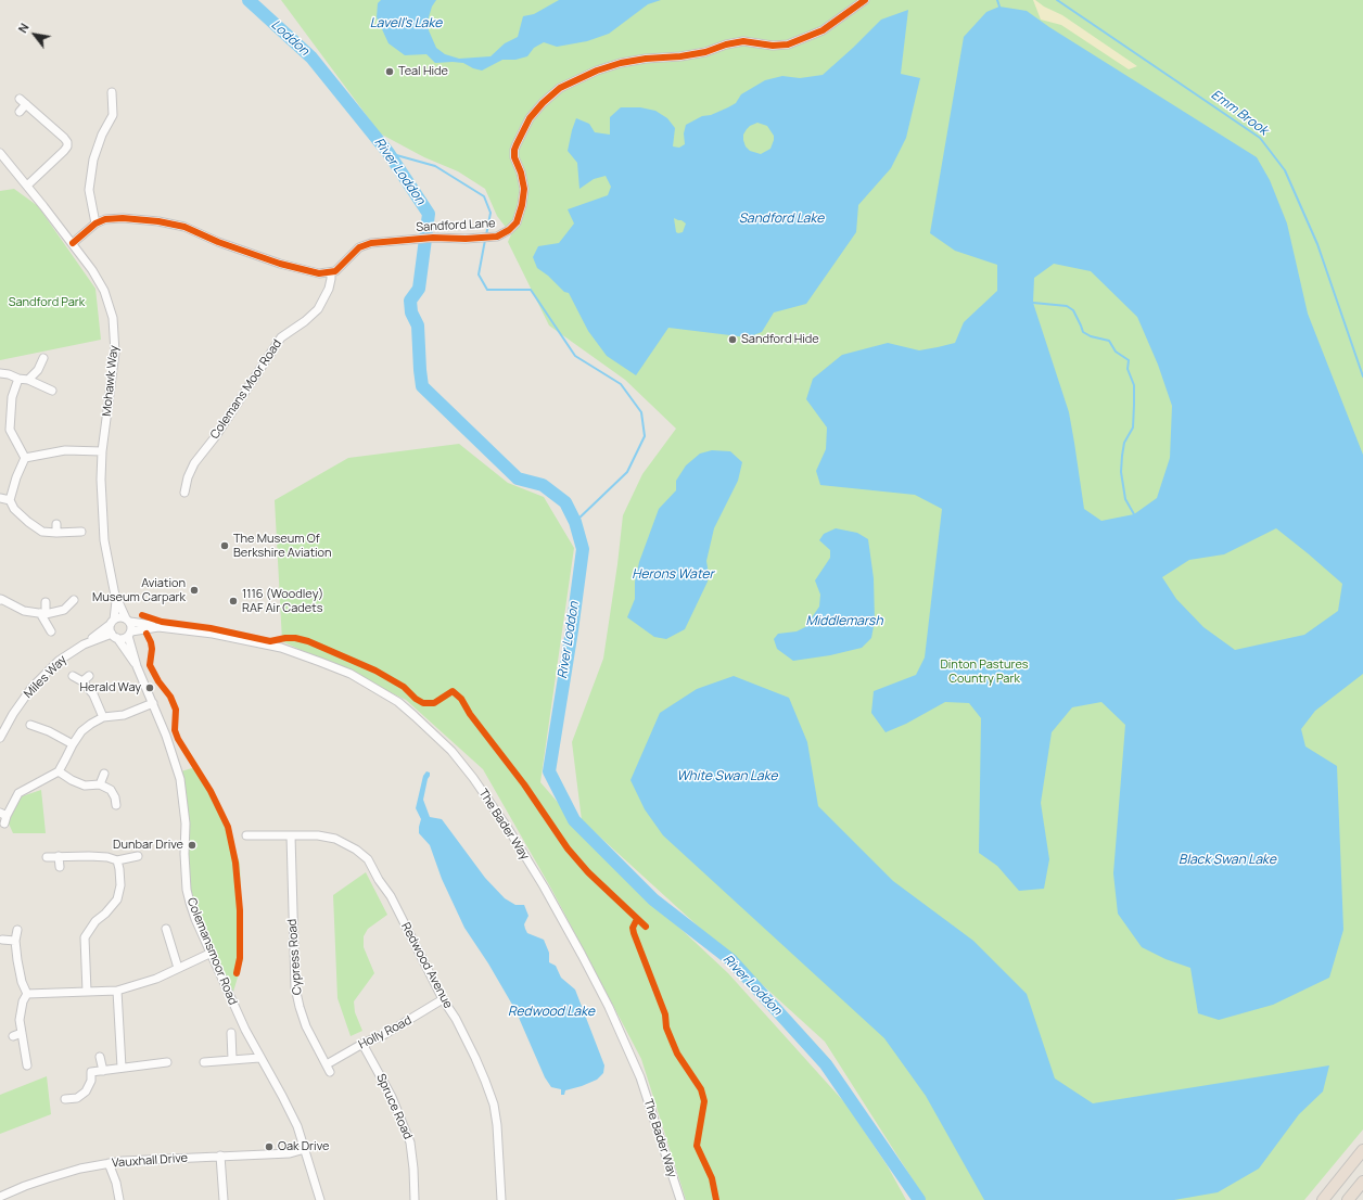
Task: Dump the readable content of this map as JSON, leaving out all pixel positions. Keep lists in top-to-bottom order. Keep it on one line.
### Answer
{"streets":{"street":["Sandford Lane","Mohawk Way","Colemans Moor Road","Miles Way","The Bader Way","Colemansmoor Road","Cypress Road","Redwood Avenue","Holly Road","Spruce Road","Vauxhall Drive"]},"crossings":[["Sandford Lane","Colemans Moor Road"],["Mohawk Way","Miles Way"],["Mohawk Way","The Bader Way"],["Mohawk Way","Colemansmoor Road"],["Miles Way","The Bader Way"],["Miles Way","Colemansmoor Road"],["The Bader Way","Colemansmoor Road"],["Colemansmoor Road","Vauxhall Drive"],["Cypress Road","Redwood Avenue"],["Cypress Road","Holly Road"],["Redwood Avenue","Holly Road"],["Holly Road","Spruce Road"]],"water":["Lavell's Lake","Loddon","Emm Brook","River Loddon","Sandford Lake","Herons Water","Middlemarsh","White Swan Lake","Black Swan Lake","Redwood Lake"],"parks":["Sandford Park","Dinton Pastures Country Park"],"places":["Teal Hide","Sandford Hide","The Museum Of Berkshire Aviation","Aviation Museum Carpark","1116 (Woodley) RAF Air Cadets","Herald Way","Dunbar Drive","Oak Drive"],"north":"top left"}
